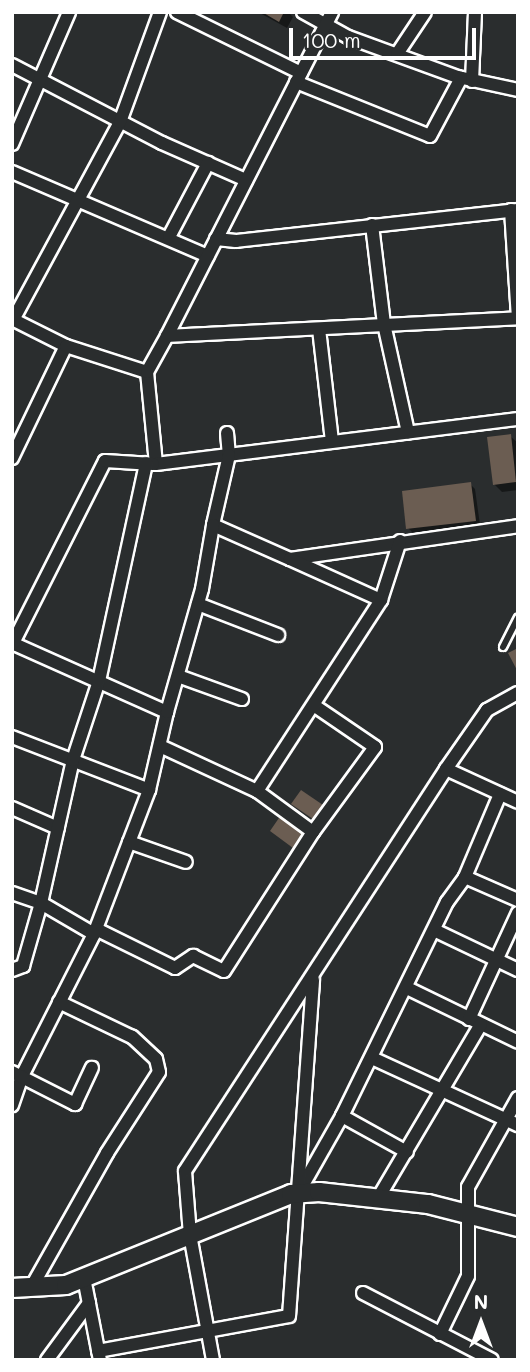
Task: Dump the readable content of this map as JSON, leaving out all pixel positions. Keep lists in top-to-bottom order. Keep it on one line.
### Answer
{"scale_bar":"100 m","north":"top"}
